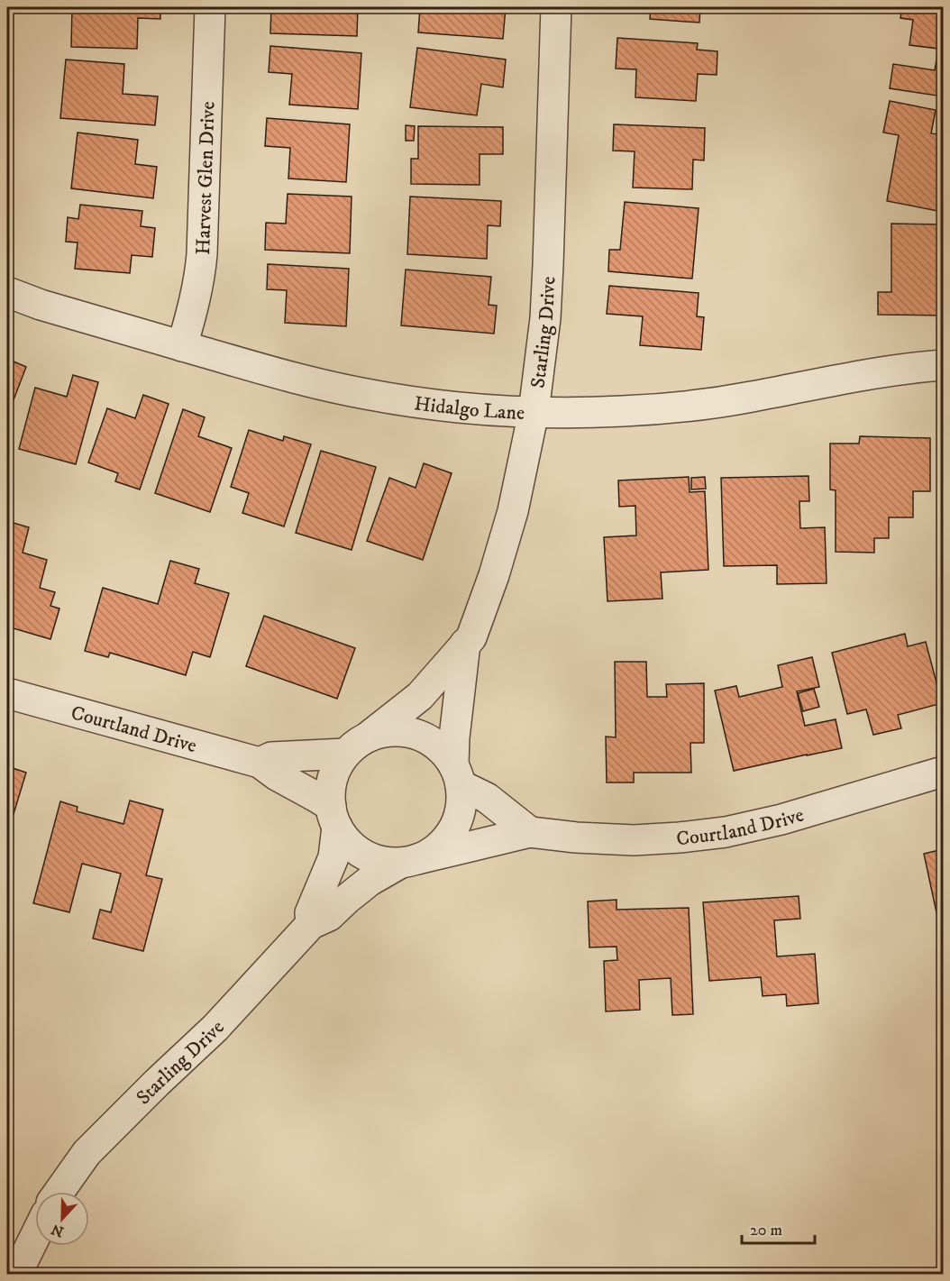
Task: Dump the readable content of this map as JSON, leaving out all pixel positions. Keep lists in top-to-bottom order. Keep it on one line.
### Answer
{"streets":{"street":["Harvest Glen Drive","Starling Drive","Hidalgo Lane","Courtland Drive"]},"crossings":[["Harvest Glen Drive","Hidalgo Lane"],["Starling Drive","Hidalgo Lane"],["Starling Drive","Courtland Drive"]],"scale_bar":"20 m","north":"bottom"}
